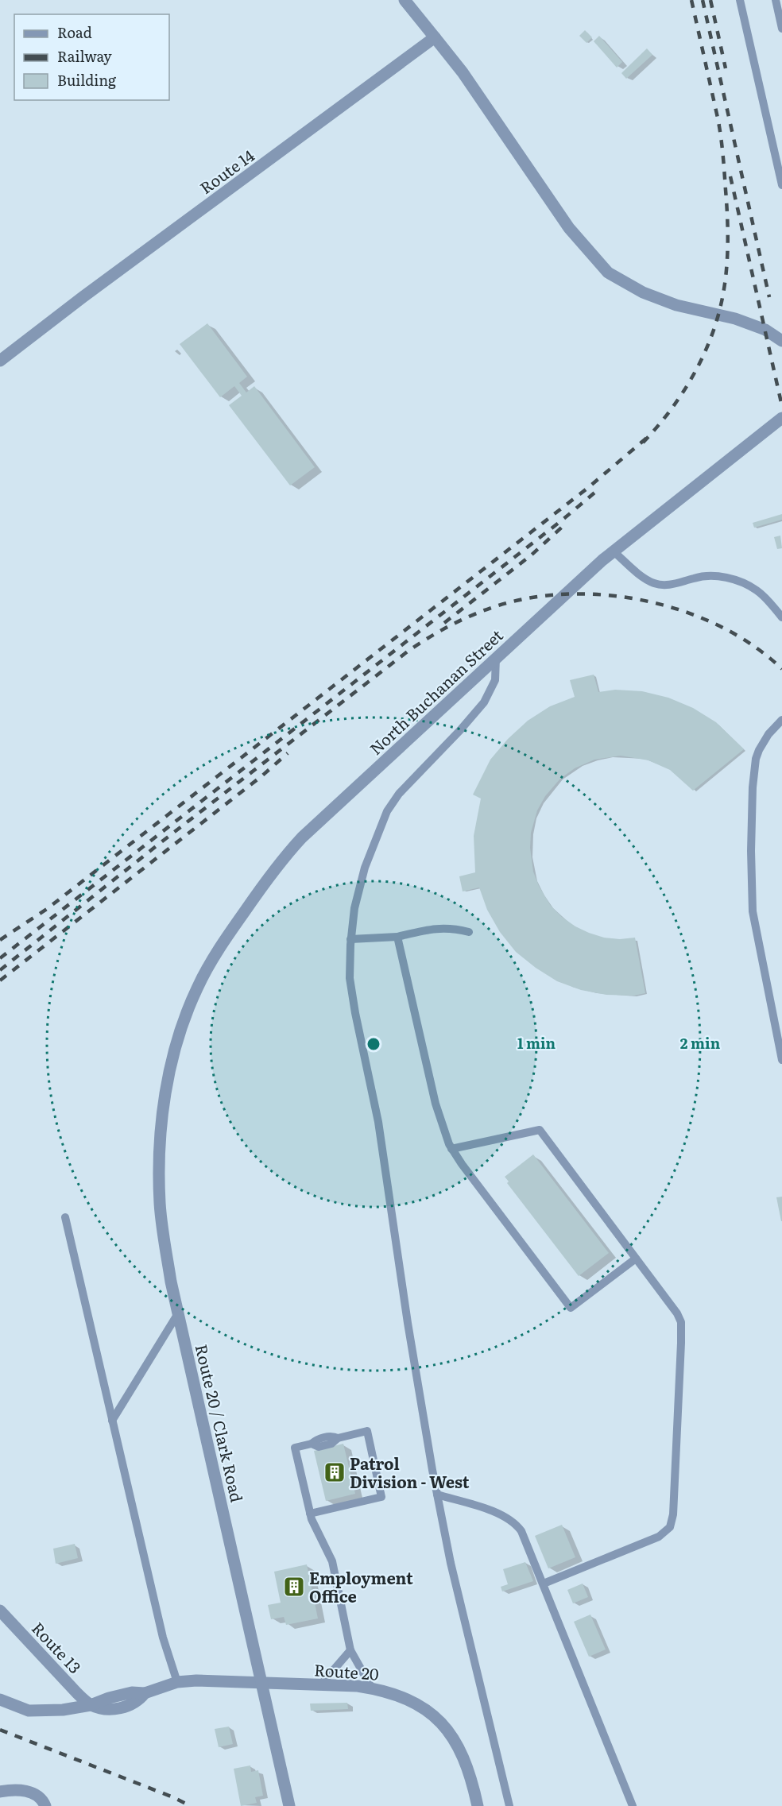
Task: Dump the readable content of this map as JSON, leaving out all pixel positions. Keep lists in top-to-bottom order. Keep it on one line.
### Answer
{"streets":{"street":["Route 14","North Buchanan Street","Route 20 / Clark Road","Route 13","Route 20"]},"crossings":[["North Buchanan Street","Route 20 / Clark Road"],["Route 20 / Clark Road","Route 20"]],"places":{"building":["Patrol Division - West","Employment Office"]},"legend":["Road","Railway","Building"],"rings":["1 min","2 min"]}
